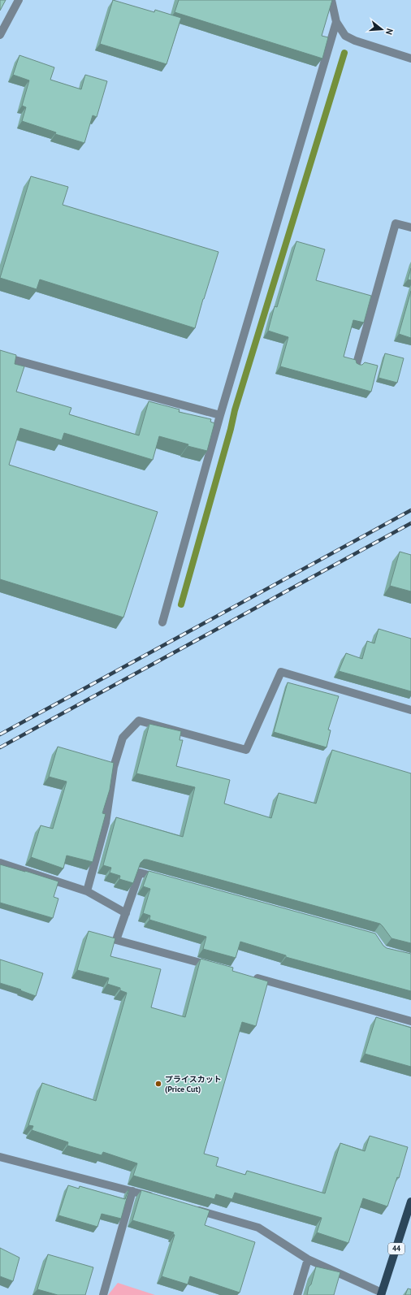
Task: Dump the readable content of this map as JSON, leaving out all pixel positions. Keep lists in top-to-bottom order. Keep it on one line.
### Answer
{"streets":{"main road":["44"]},"places":["プライスカット (Price Cut)"],"north":"right"}
